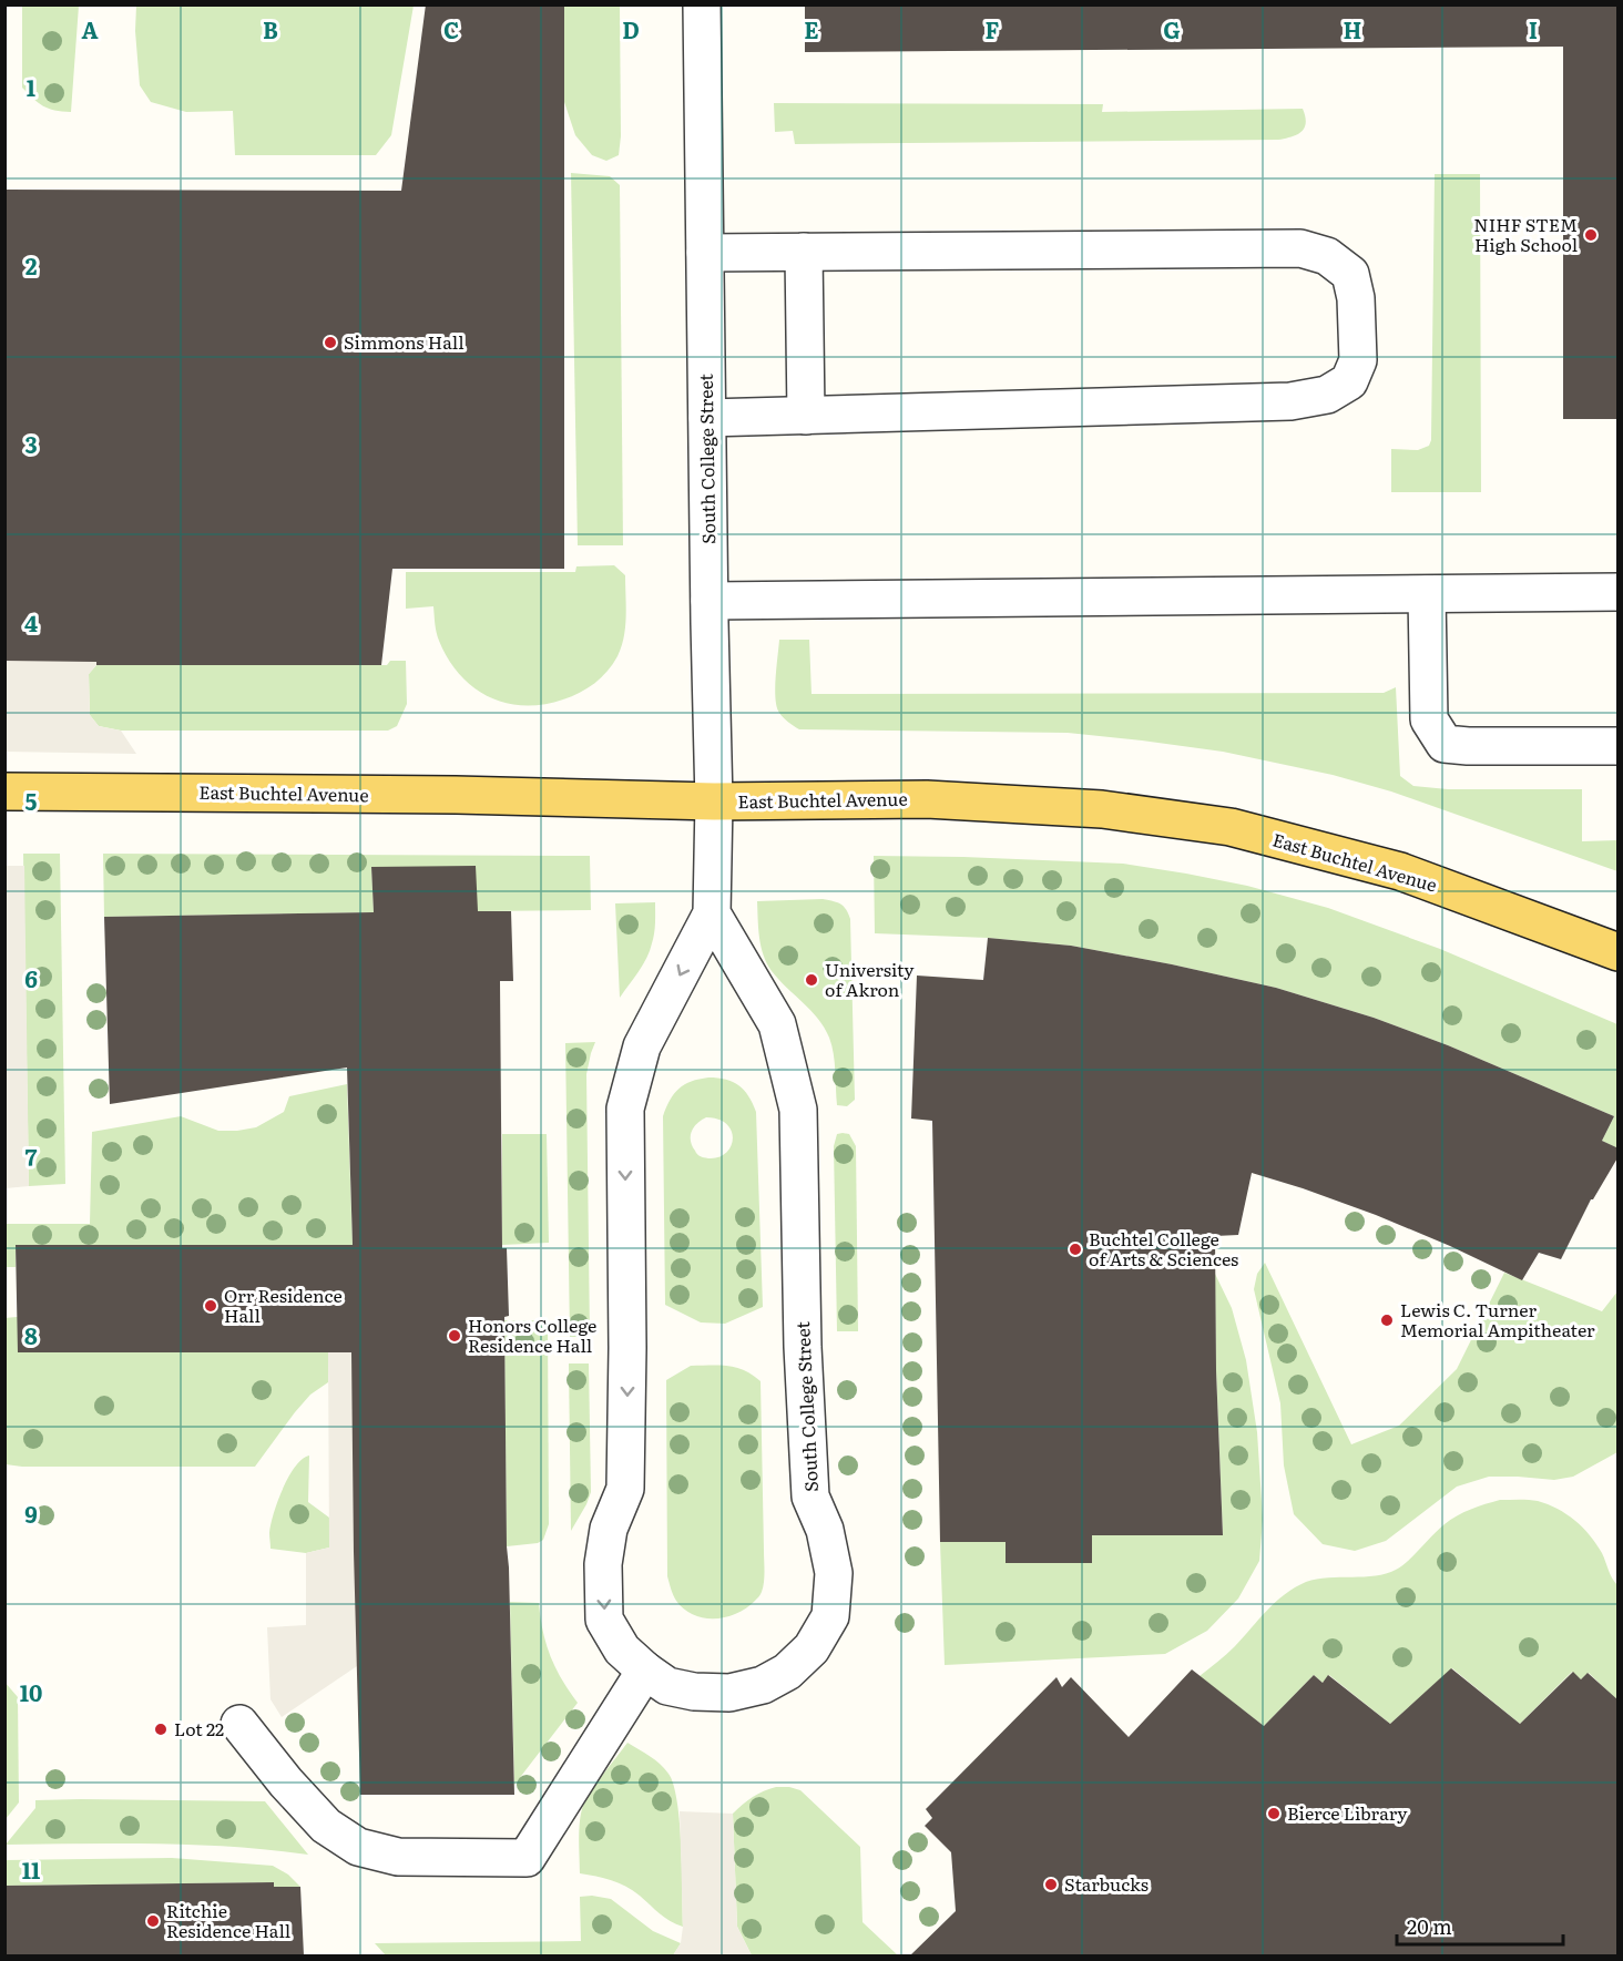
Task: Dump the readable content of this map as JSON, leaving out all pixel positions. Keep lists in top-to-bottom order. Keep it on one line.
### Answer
{"streets":{"main road":["East Buchtel Avenue"],"street":["South College Street"]},"crossings":[["South College Street","East Buchtel Avenue"]],"places":["NIHF STEM High School","Simmons Hall","University of Akron","Buchtel College of Arts & Sciences","Orr Residence Hall","Lewis C. Turner Memorial Ampitheater","Honors College Residence Hall","Lot 22","Bierce Library","Starbucks","Ritchie Residence Hall"],"scale_bar":"20 m","grid":{"columns":["A","B","C","D","E","F","G","H","I"],"rows":["1","2","3","4","5","6","7","8","9","10","11"]}}
